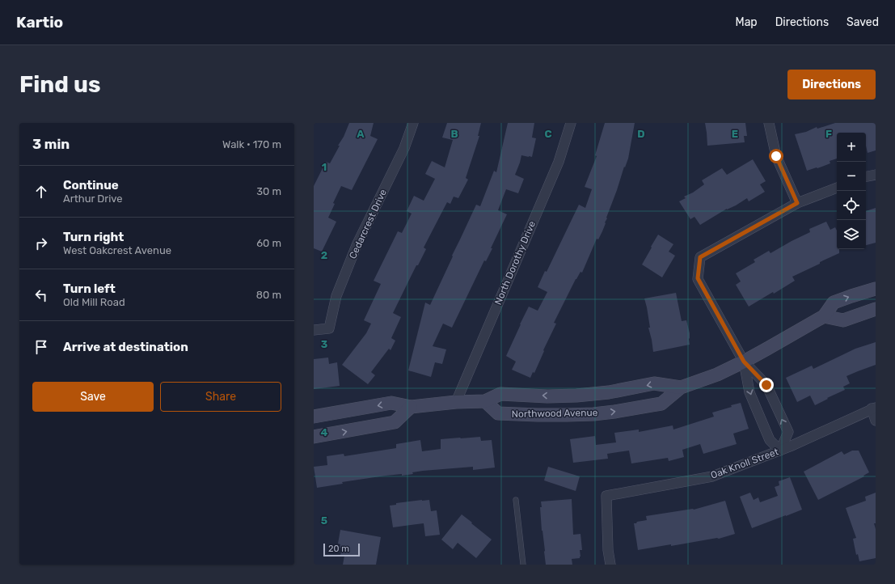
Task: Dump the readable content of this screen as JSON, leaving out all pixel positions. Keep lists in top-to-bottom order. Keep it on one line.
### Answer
{"streets":{"street":["Cedarcrest Drive","North Dorothy Drive","Northwood Avenue","Oak Knoll Street"]},"crossings":[["North Dorothy Drive","Northwood Avenue"]],"scale_bar":"20 m","page":{"header":"Kartio","nav":["Map","Directions","Saved"],"buttons":["Directions",["Save","Share"]],"title":"Find us","heading":["3 min","Walk · 170 m"],"map_buttons":["+","−"],"list":[["Continue","Arthur Drive","30 m"],["Turn right","West Oakcrest Avenue","60 m"],["Turn left","Old Mill Road","80 m"],"Arrive at destination"],"scale":"20 m"},"grid":{"columns":["A","B","C","D","E","F"],"rows":["1","2","3","4","5"]}}
